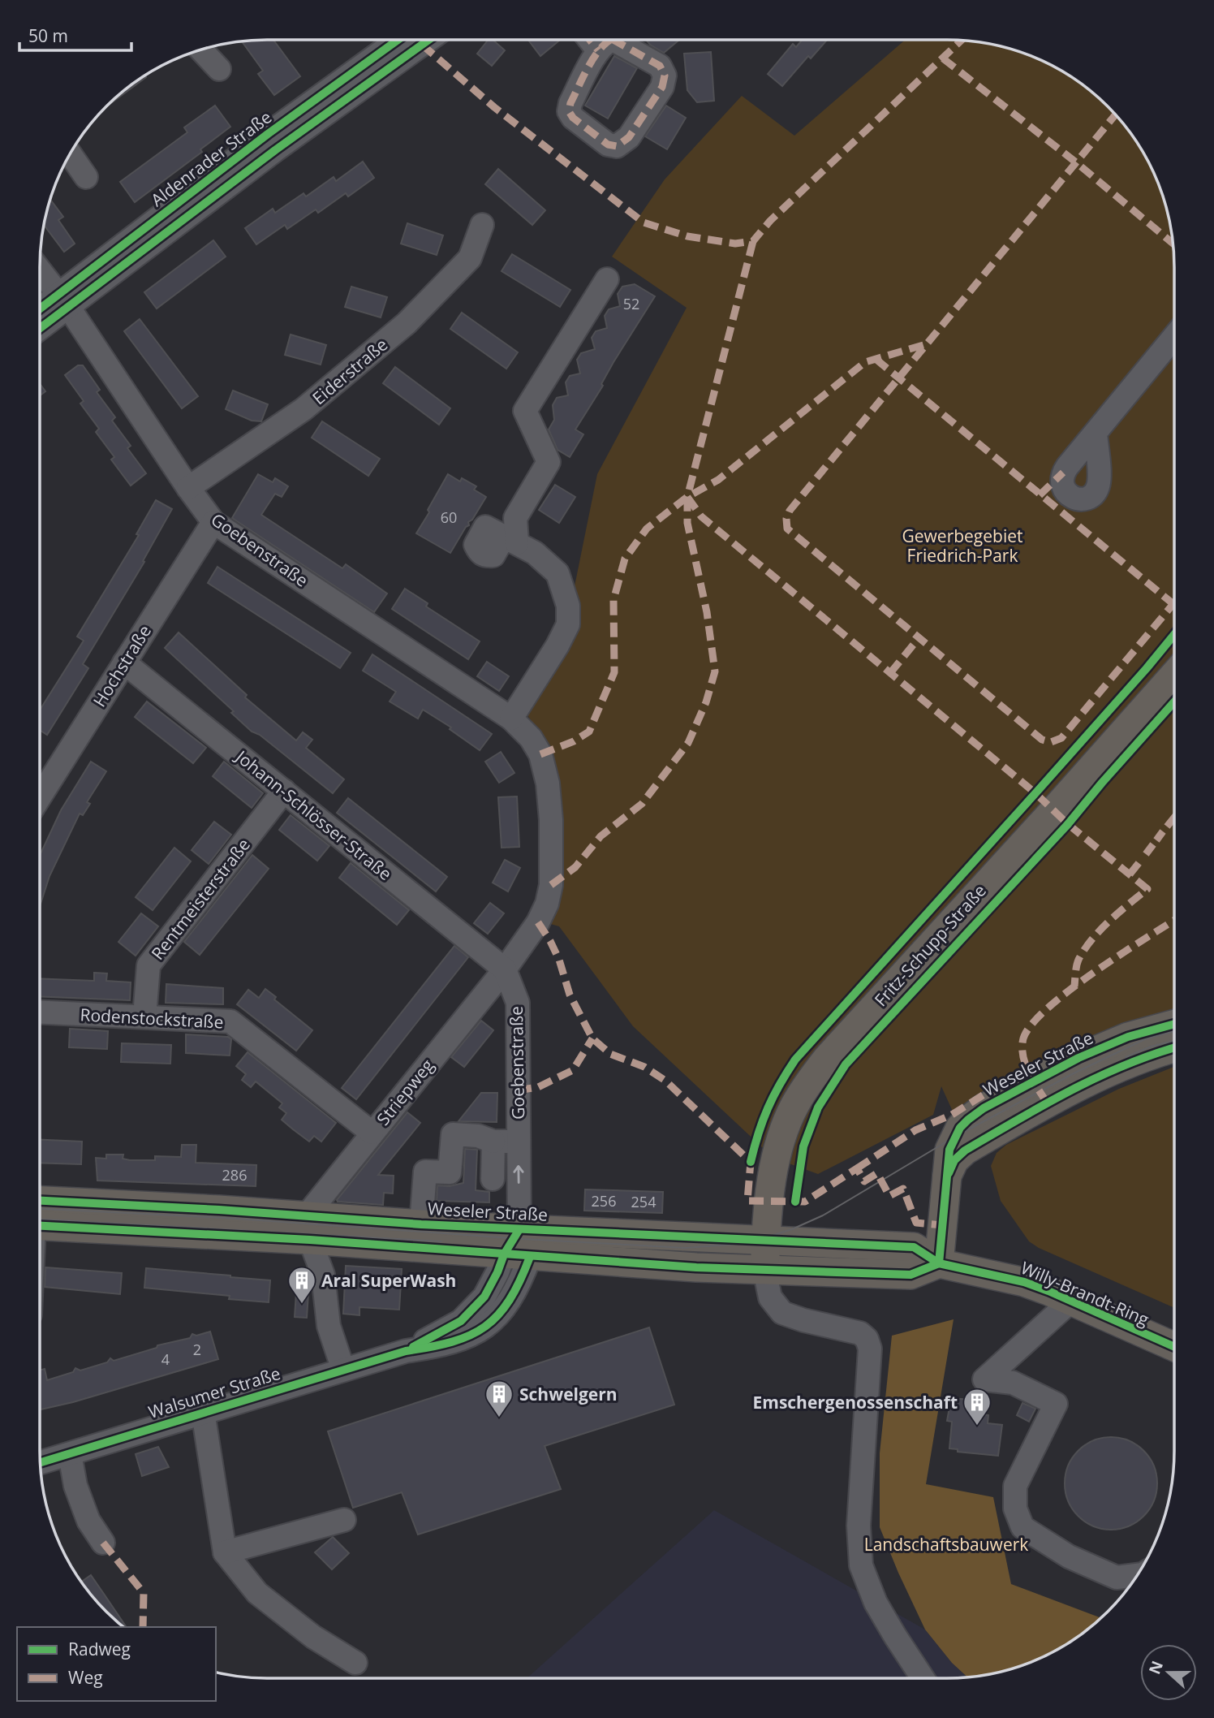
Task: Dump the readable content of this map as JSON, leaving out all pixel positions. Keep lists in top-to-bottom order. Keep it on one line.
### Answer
{"streets":{"main road":["Fritz-Schupp-Straße","Weseler Straße","Willy-Brandt-Ring"],"street":["Aldenrader Straße","Eiderstraße","Goebenstraße","Hochstraße","Johann-Schlösser-Straße","Rentmeisterstraße","Rodenstockstraße","Striepweg","Walsumer Straße"]},"crossings":[["Aldenrader Straße","Goebenstraße"],["Eiderstraße","Goebenstraße"],["Goebenstraße","Hochstraße"],["Goebenstraße","Johann-Schlösser-Straße"],["Goebenstraße","Weseler Straße"],["Goebenstraße","Striepweg"],["Goebenstraße","Walsumer Straße"],["Hochstraße","Johann-Schlösser-Straße"],["Johann-Schlösser-Straße","Rentmeisterstraße"],["Johann-Schlösser-Straße","Striepweg"],["Rentmeisterstraße","Rodenstockstraße"],["Fritz-Schupp-Straße","Weseler Straße"],["Rodenstockstraße","Striepweg"],["Weseler Straße","Striepweg"],["Weseler Straße","Willy-Brandt-Ring"],["Weseler Straße","Walsumer Straße"]],"parks":["Gewerbegebiet Friedrich-Park","Landschaftsbauwerk"],"places":{"building":["Aral SuperWash","Schwelgern","Emschergenossenschaft"]},"house_numbers":["52","60","286","256","254","2","4"],"legend":["Radweg","Weg"],"scale_bar":"50 m","north":"left"}
